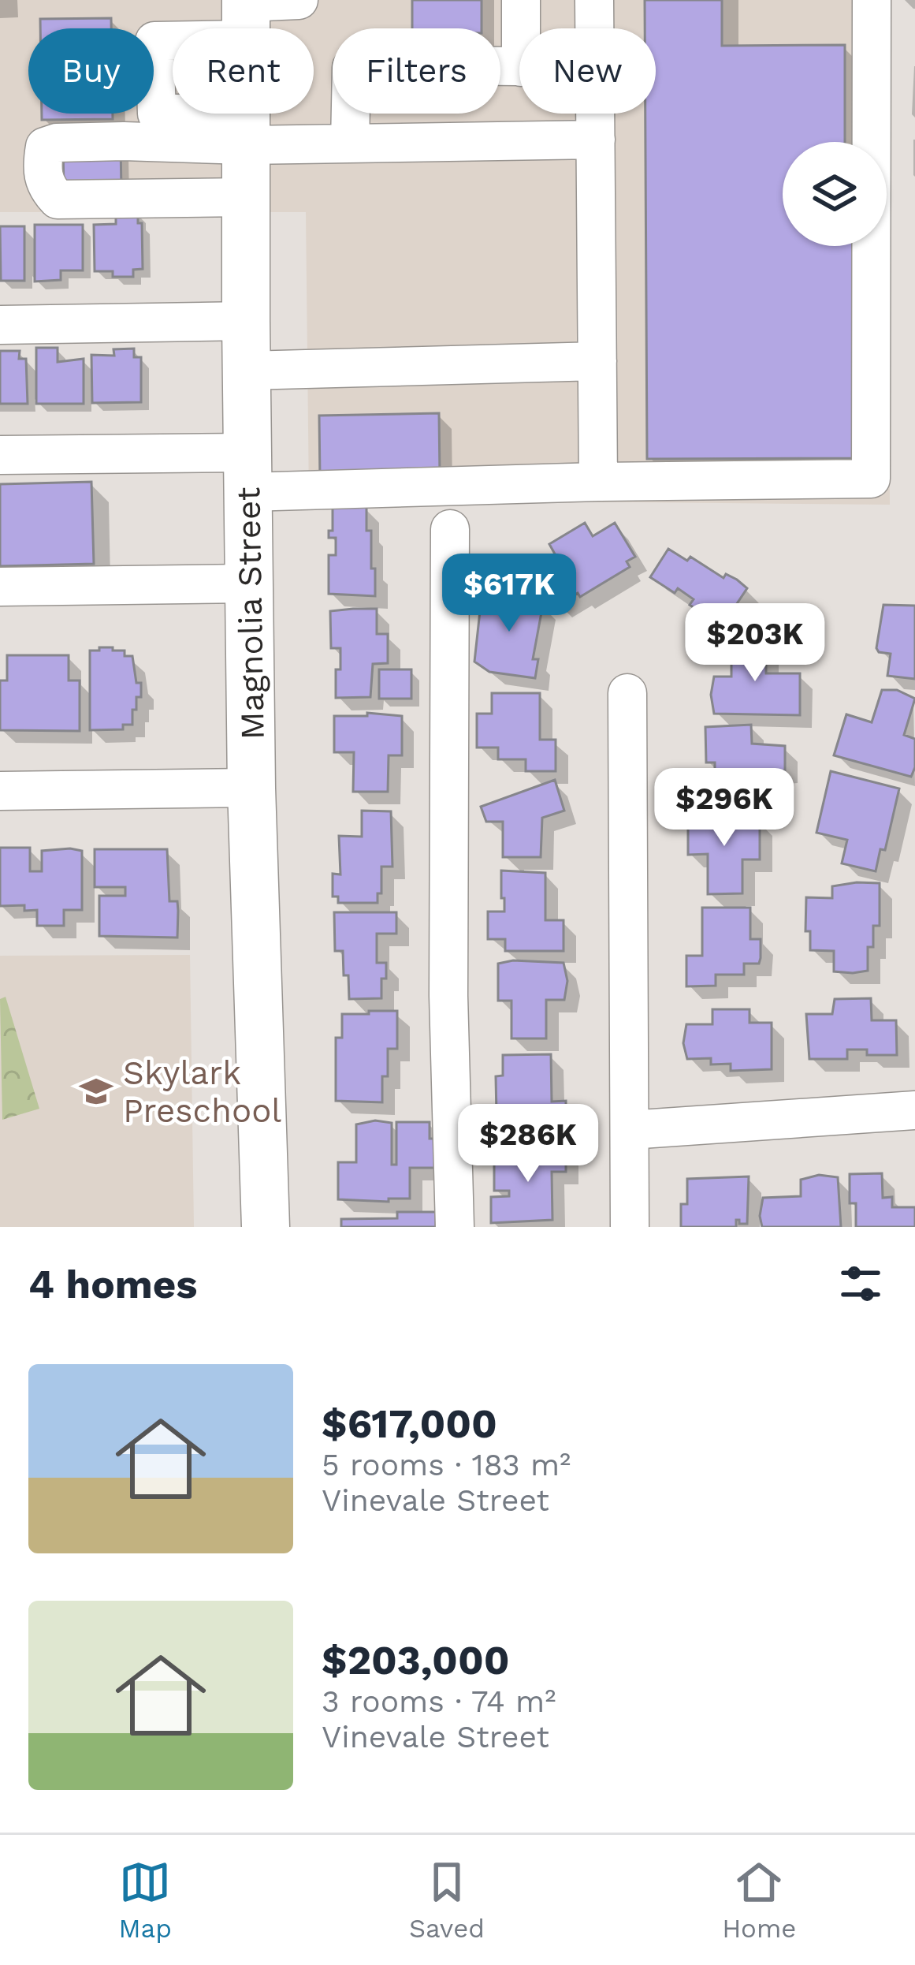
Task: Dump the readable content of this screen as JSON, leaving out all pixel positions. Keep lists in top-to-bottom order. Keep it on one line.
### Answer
{"streets":{"main road":["Magnolia Street"]},"places":{"school or university":["Skylark Preschool"]},"page":{"chip":["Buy","Rent","Filters","New"],"price":["$617K","$203K","$296K","$286K"],"heading":"4 homes","list":[{"name":"$617,000","note":"5 rooms · 183 m² · Vinevale Street"},{"name":"$203,000","note":"3 rooms · 74 m² · Vinevale Street"}],"tabs":["Map","Saved","Home"]}}
